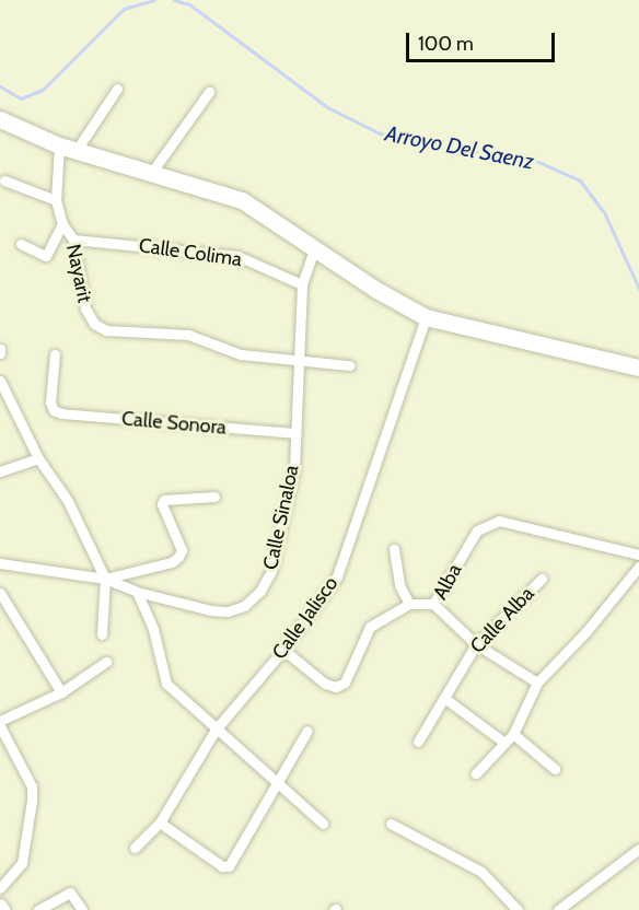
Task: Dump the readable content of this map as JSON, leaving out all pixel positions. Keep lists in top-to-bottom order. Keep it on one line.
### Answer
{"streets":{"street":["Calle Colima","Nayarit","Calle Sonora","Calle Sinaloa","Alba","Calle Jalisco","Calle Alba"]},"crossings":[["Calle Colima","Nayarit"],["Calle Colima","Calle Sinaloa"],["Nayarit","Calle Sinaloa"],["Calle Sonora","Calle Sinaloa"],["Alba","Calle Alba"]],"water":["Arroyo Del Saenz"],"scale_bar":"100 m"}
